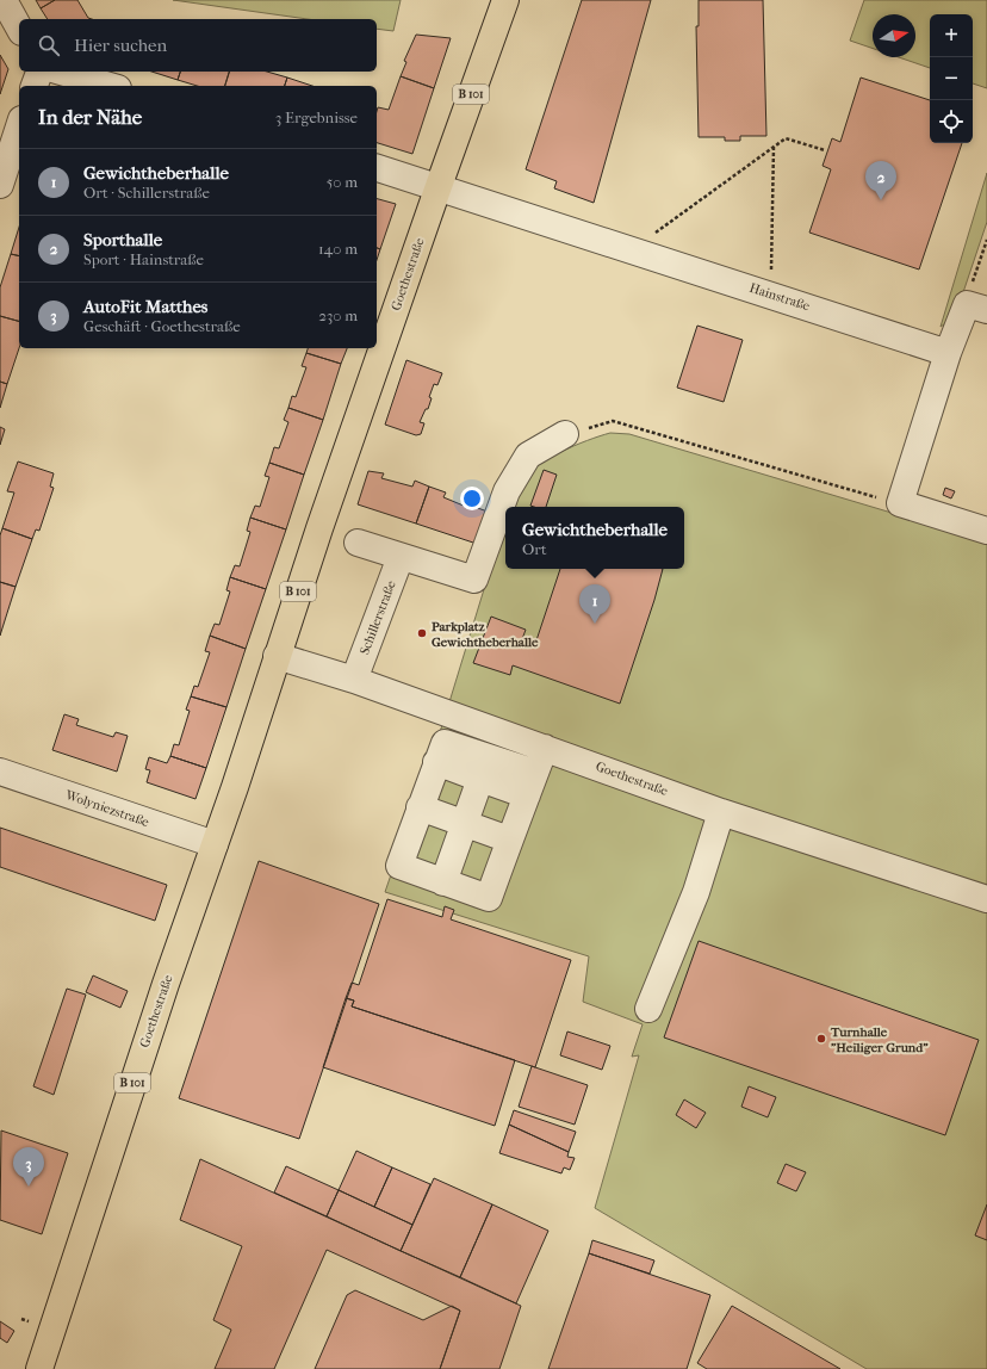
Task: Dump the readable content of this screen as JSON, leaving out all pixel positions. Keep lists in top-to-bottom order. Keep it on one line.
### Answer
{"streets":{"main road":["B 101","Goethestraße"],"street":["Hainstraße","Schillerstraße","Wolyniezstraße"]},"crossings":[["Goethestraße","Hainstraße"],["Goethestraße","Schillerstraße"],["Goethestraße","Wolyniezstraße"]],"places":["Parkplatz Gewichtheberhalle","Turnhalle \"Heiliger Grund\""],"north":"right","page":{"map_buttons":["+","−"],"search":"Hier suchen","heading":["In der Nähe","3 Ergebnisse"],"list":[{"mark":"1","name":"Gewichtheberhalle","note":"Ort · Schillerstraße","value":"50 m"},{"mark":"2","name":"Sporthalle","note":"Sport · Hainstraße","value":"140 m"},{"mark":"3","name":"AutoFit Matthes","note":"Geschäft · Goethestraße","value":"230 m"}],"pins":["2","1","3"],"popup":["Gewichtheberhalle","Ort"]}}
